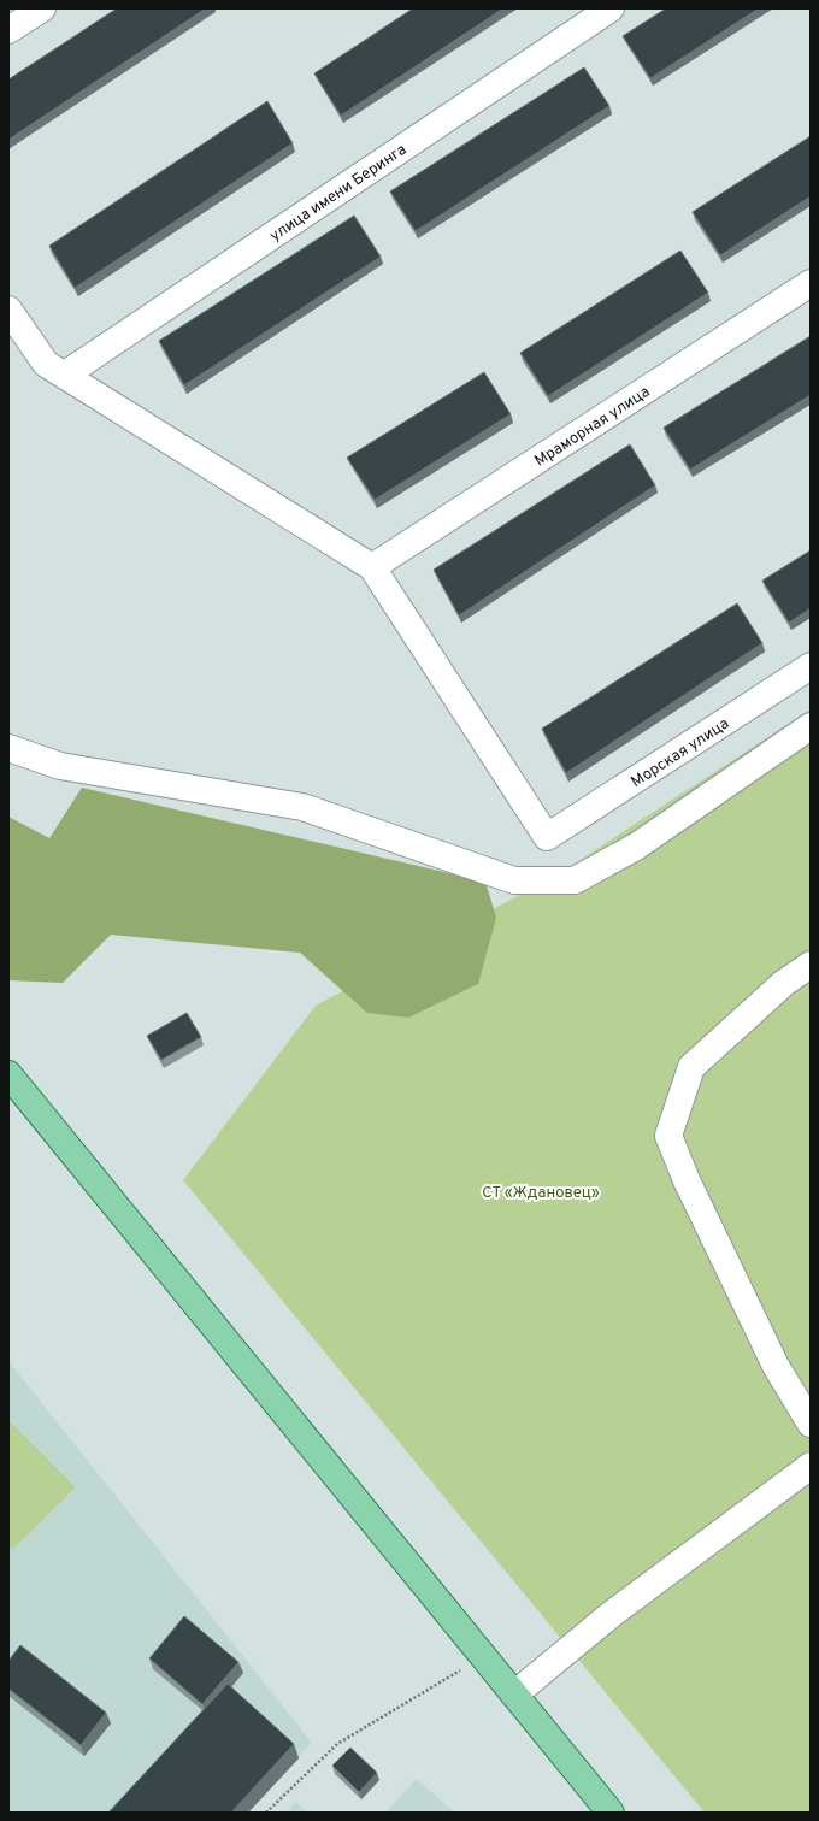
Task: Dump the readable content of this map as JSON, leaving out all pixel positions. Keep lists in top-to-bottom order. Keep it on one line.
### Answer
{"streets":{"street":["улица имени Беринга","Мраморная улица","Морская улица"]},"crossings":[["Мраморная улица","Морская улица"]],"parks":["СТ «Ждановец»"]}
